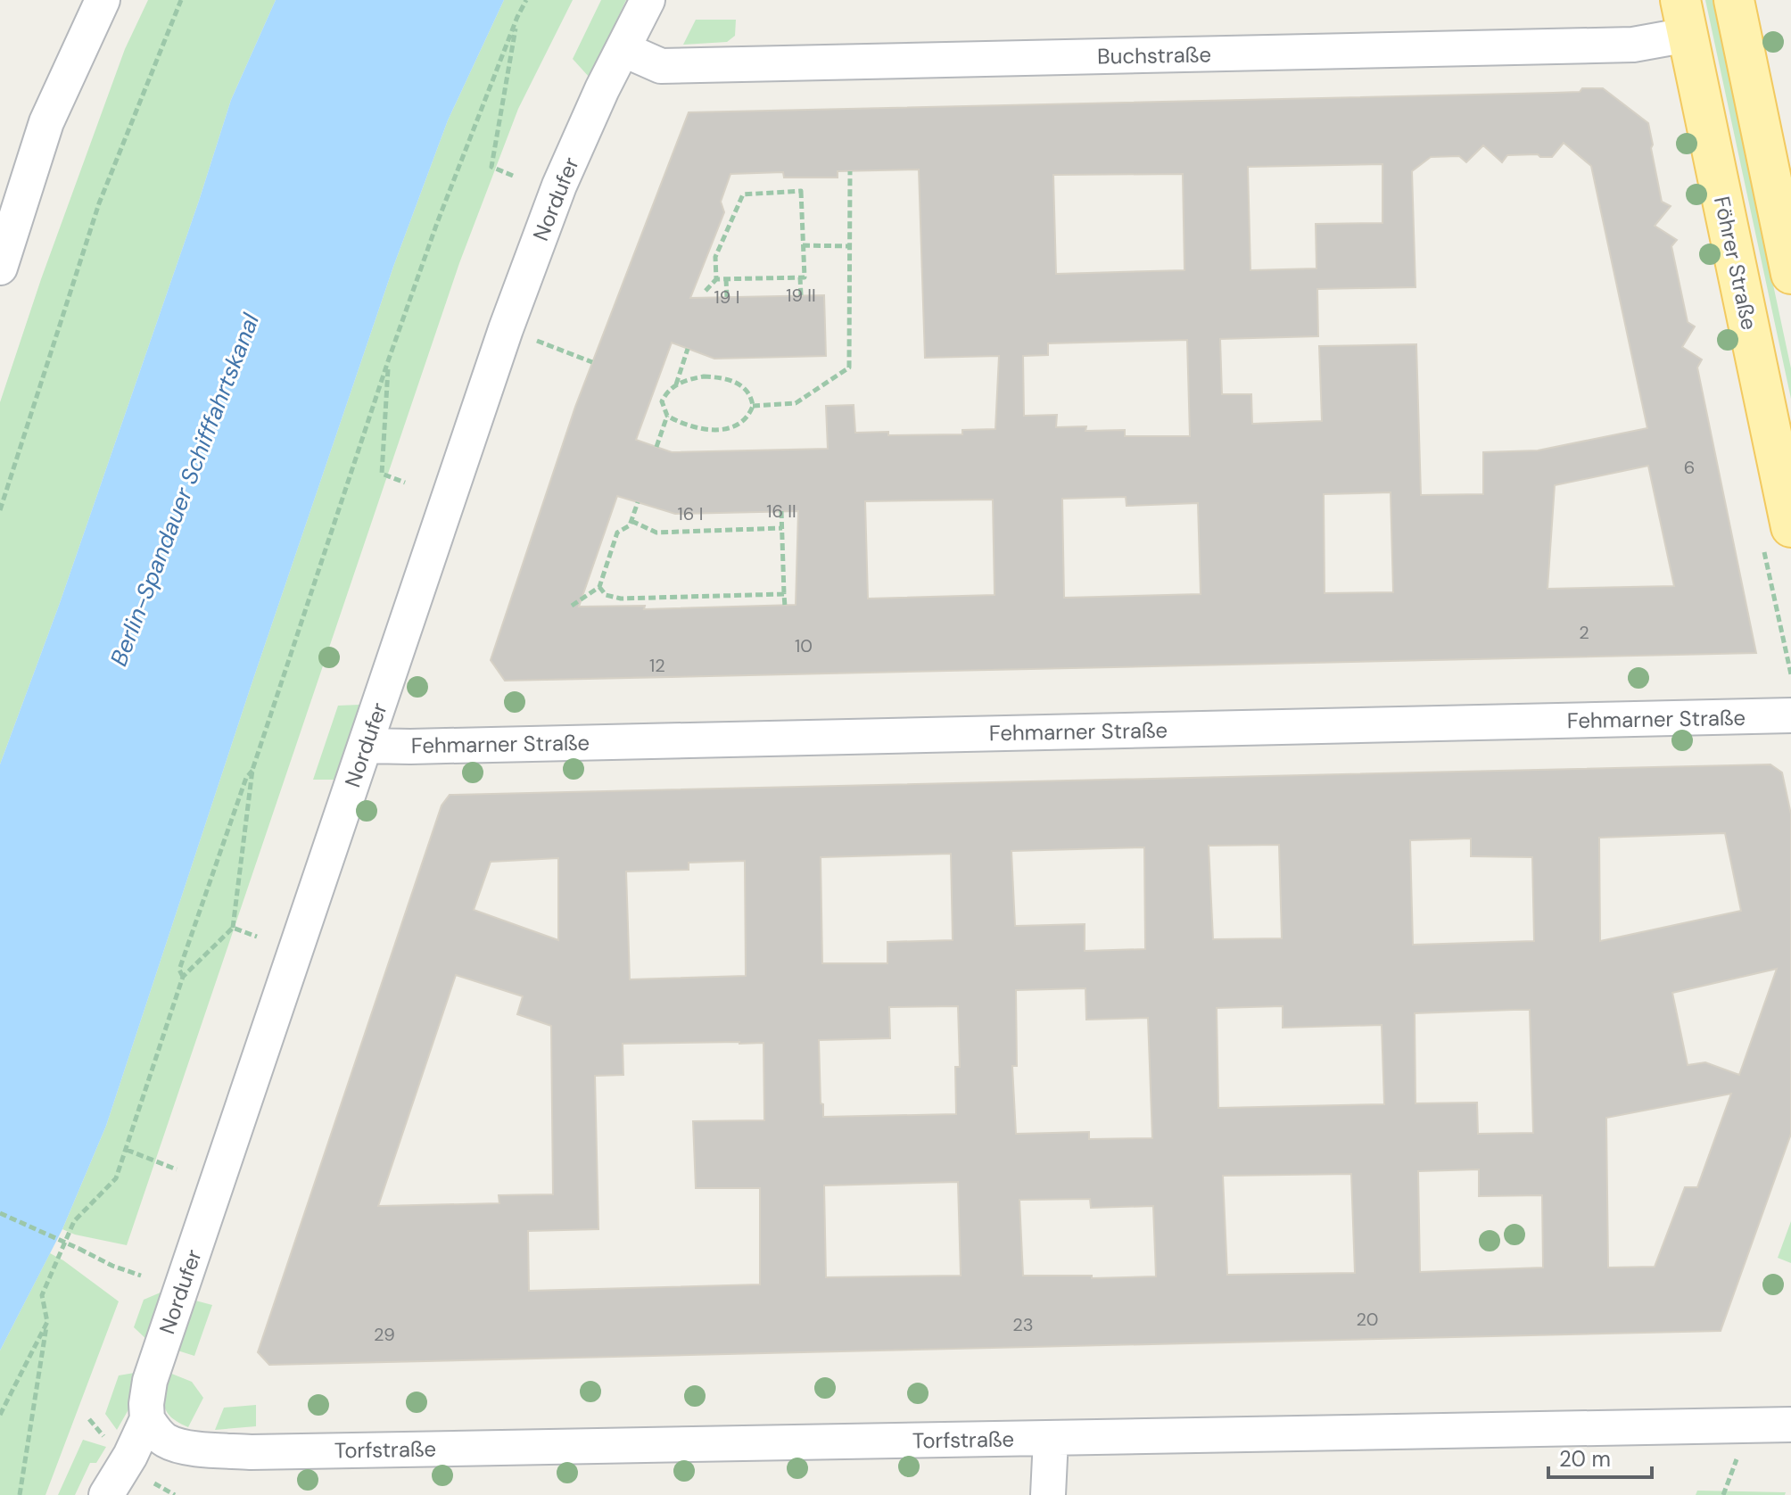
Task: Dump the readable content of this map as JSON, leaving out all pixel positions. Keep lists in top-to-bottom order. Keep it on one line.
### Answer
{"streets":{"main road":["Föhrer Straße"],"street":["Buchstraße","Nordufer","Fehmarner Straße","Torfstraße"]},"crossings":[["Buchstraße","Nordufer"],["Buchstraße","Föhrer Straße"],["Nordufer","Fehmarner Straße"],["Nordufer","Torfstraße"]],"water":["Berlin-Spandauer Schifffahrtskanal"],"house_numbers":["19 II","19 I","6","16 II","16 I","2","10","12","20","23","29"],"scale_bar":"20 m"}
